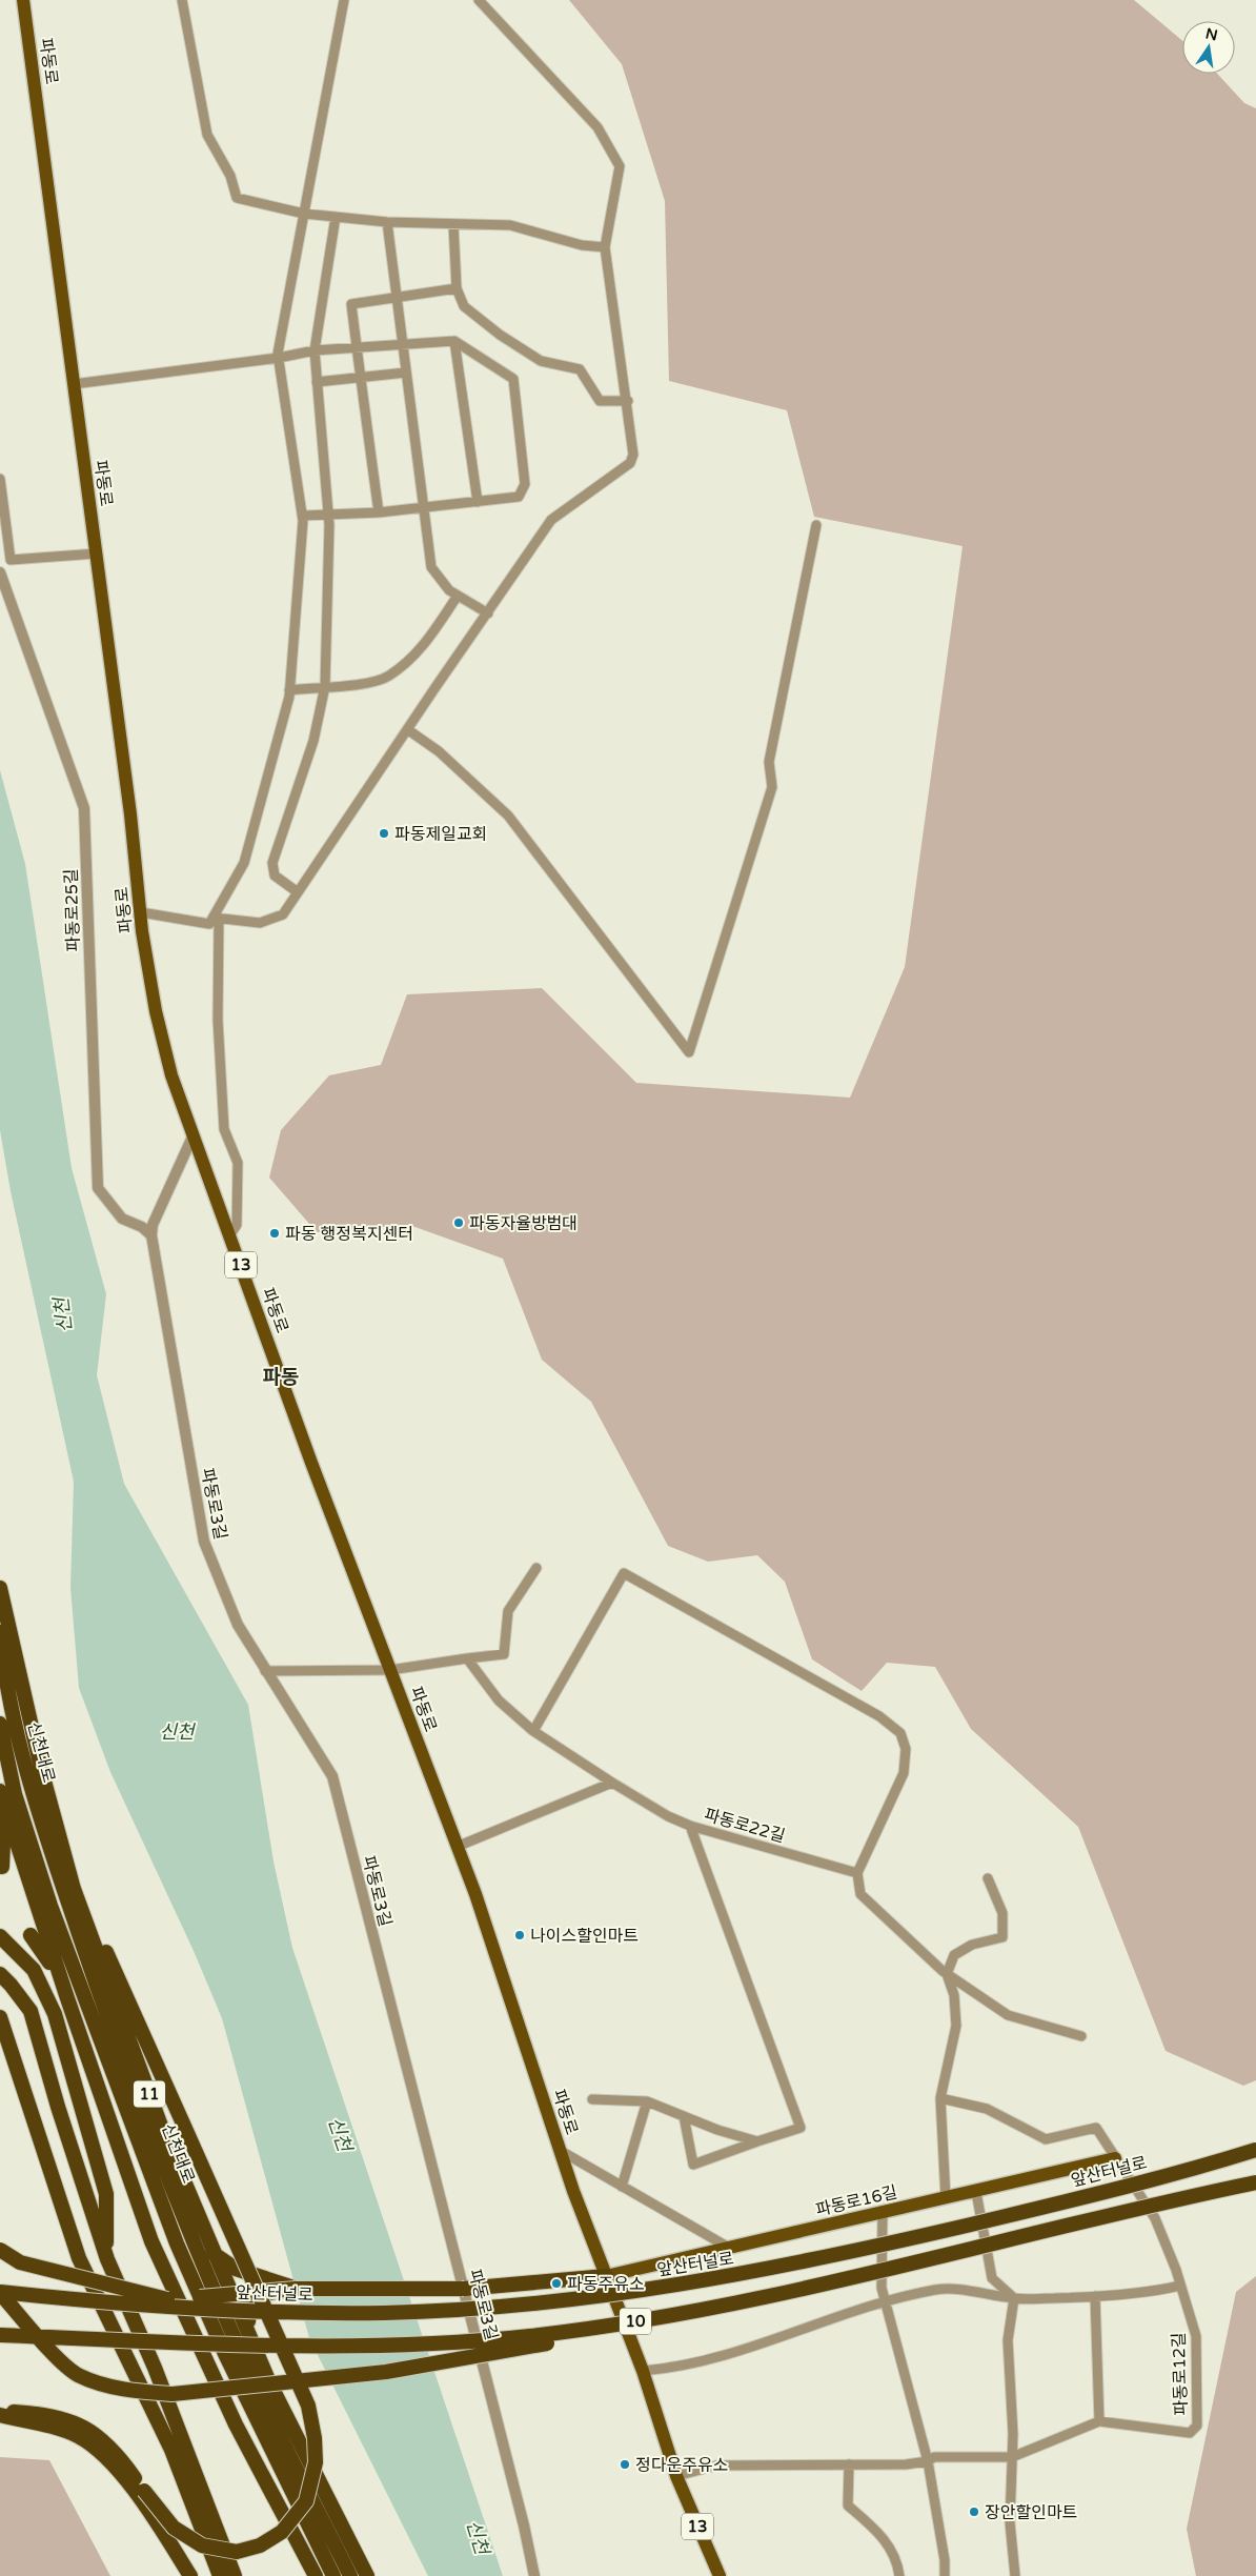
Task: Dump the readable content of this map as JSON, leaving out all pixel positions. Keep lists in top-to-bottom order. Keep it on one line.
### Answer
{"streets":{"highway":["신천대로","11","앞산터널로","10"],"main road":["파동로","13","파동로16길"],"street":["파동로25길","파동로3길","파동로22길","파동로12길"]},"crossings":[["파동로","파동로16길"],["파동로","파동로12길"],["파동로25길","파동로3길"],["신천대로","앞산터널로"]],"districts":["파동"],"water":["신천"],"places":["파동제일교회","파동자율방범대","파동 행정복지센터","나이스할인마트","파동주유소","정다운주유소","장안할인마트"],"north":"top"}
